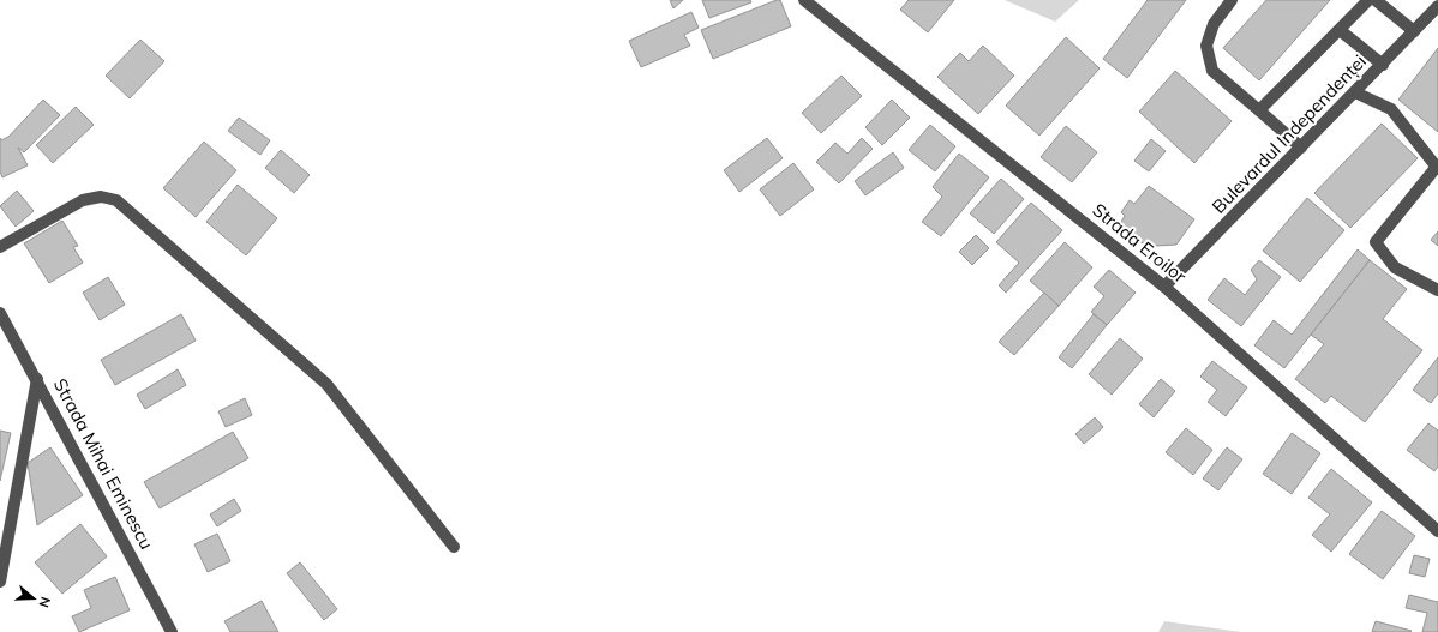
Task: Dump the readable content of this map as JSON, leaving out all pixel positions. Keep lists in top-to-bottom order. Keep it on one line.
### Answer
{"streets":{"street":["Bulevardul Independenței","Strada Eroilor","Strada Mihai Eminescu"]},"crossings":[["Bulevardul Independenței","Strada Eroilor"]],"north":"right"}
